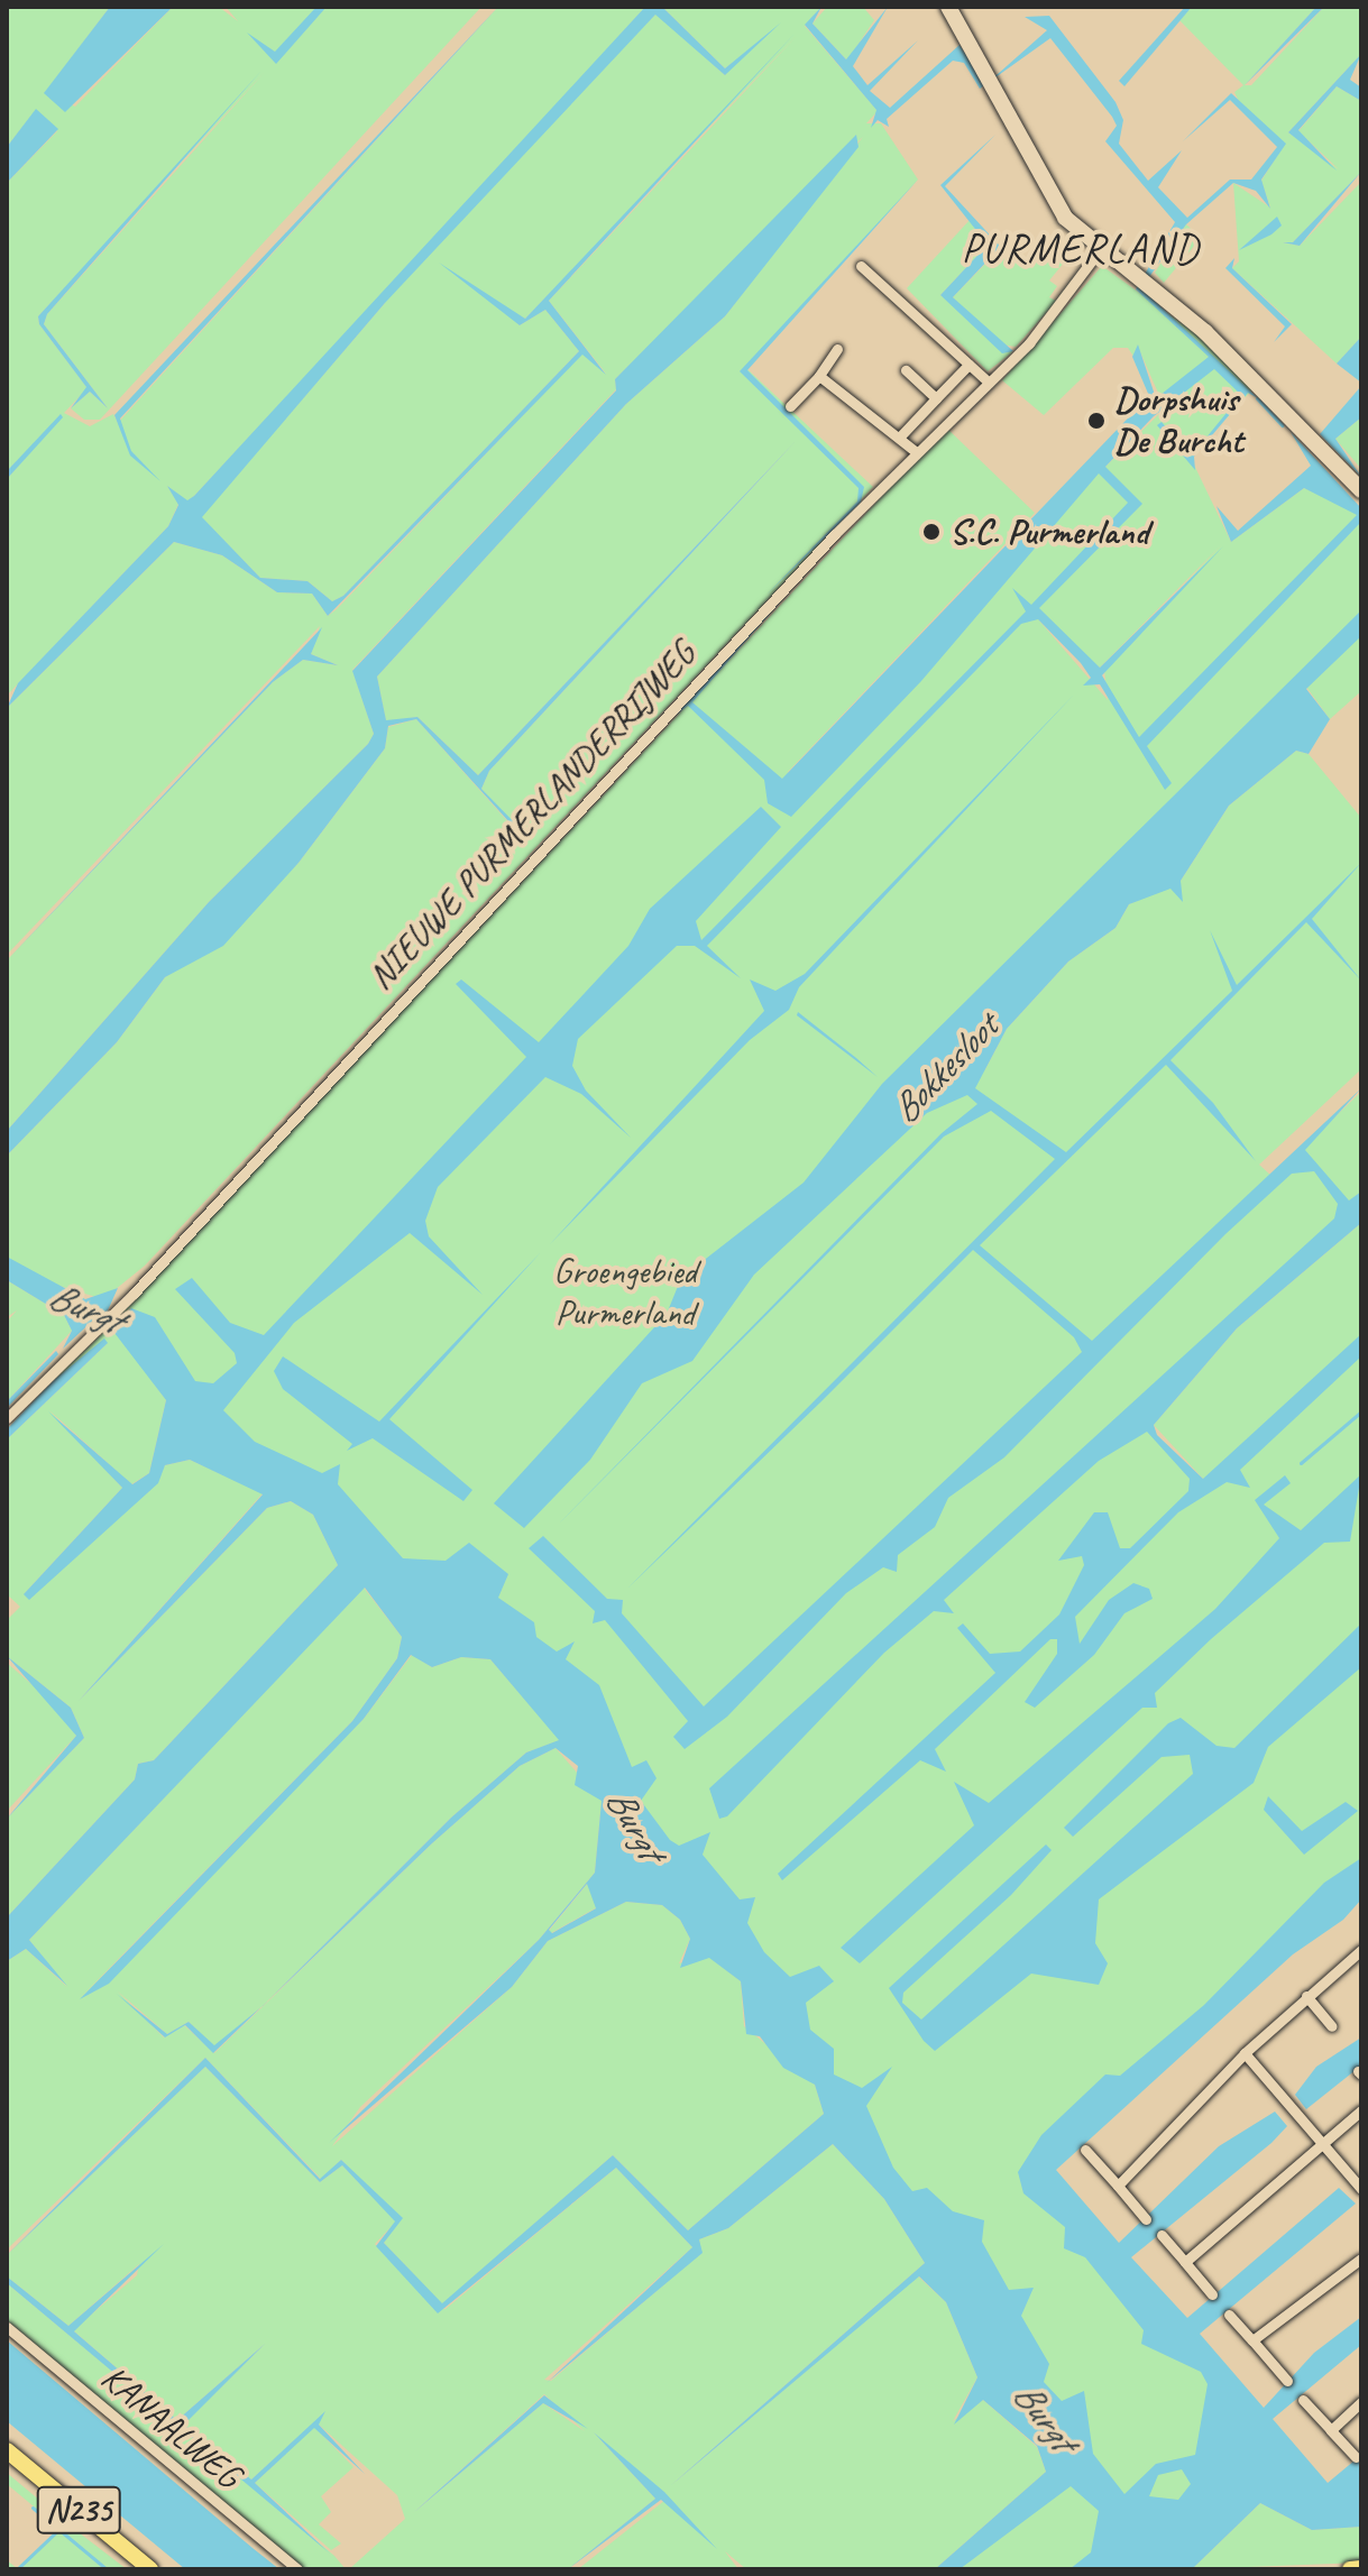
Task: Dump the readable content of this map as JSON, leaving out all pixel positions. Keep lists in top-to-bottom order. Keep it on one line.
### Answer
{"streets":{"main road":["N235"],"street":["NIEUWE PURMERLANDERRIJWEG","KANAALWEG"]},"districts":["PURMERLAND"],"water":["Bokkesloot","Burgt"],"parks":["Groengebied Purmerland"],"places":["Dorpshuis De Burcht","S.C. Purmerland"]}
